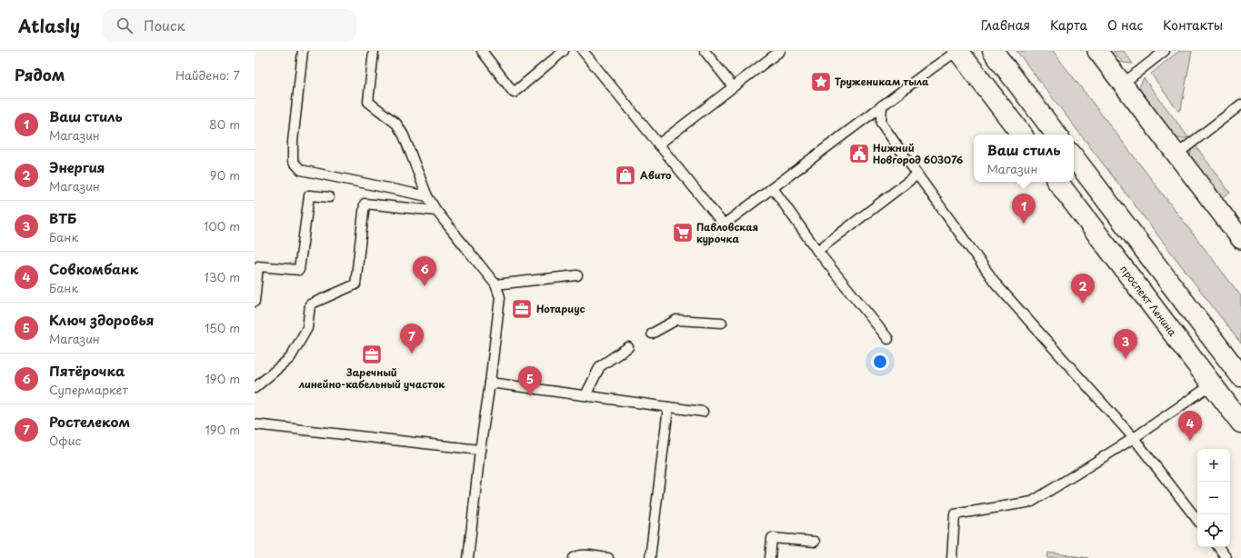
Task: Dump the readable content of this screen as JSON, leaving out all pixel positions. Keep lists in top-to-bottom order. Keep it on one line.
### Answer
{"streets":{"main road":["проспект Ленина"]},"places":{"place":["Труженикам тыла"],"public building":["Нижний Новгород 603076"],"shop":["Авито"],"supermarket":["Павловская курочка"],"office":["Нотариус","Заречный линейно-кабельный участок"]},"page":{"header":"Atlasly","search":"Поиск","nav":["Главная","Карта","О нас","Контакты"],"heading":["Рядом","Найдено: 7"],"list":[{"mark":"1","name":"Ваш стиль","note":"Магазин","value":"80 m"},{"mark":"2","name":"Энергия","note":"Магазин","value":"90 m"},{"mark":"3","name":"ВТБ","note":"Банк","value":"100 m"},{"mark":"4","name":"Совкомбанк","note":"Банк","value":"130 m"},{"mark":"5","name":"Ключ здоровья","note":"Магазин","value":"150 m"},{"mark":"6","name":"Пятёрочка","note":"Супермаркет","value":"190 m"},{"mark":"7","name":"Ростелеком","note":"Офис","value":"190 m"}],"popup":["Ваш стиль","Магазин"],"pins":["1","6","2","7","3","5","4"],"map_buttons":["+","−"]}}
